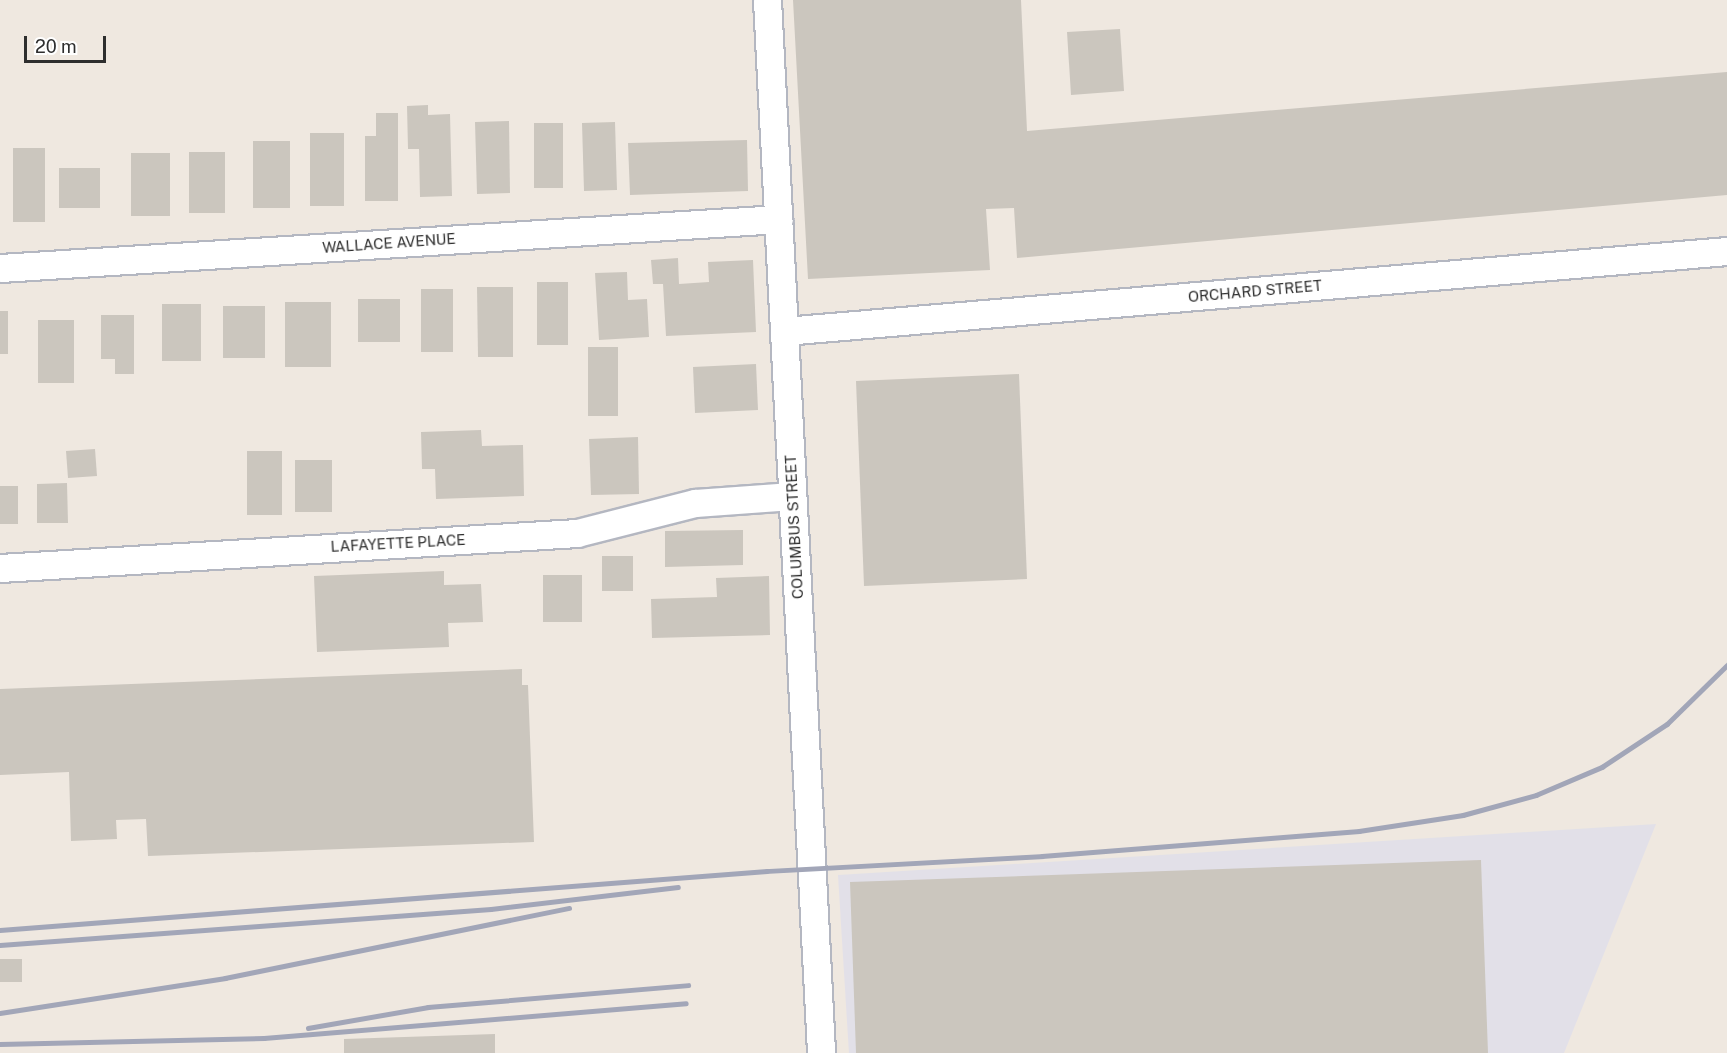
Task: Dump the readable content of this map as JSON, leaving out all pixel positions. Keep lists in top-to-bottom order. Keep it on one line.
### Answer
{"streets":{"street":["WALLACE AVENUE","ORCHARD STREET","COLUMBUS STREET","LAFAYETTE PLACE"]},"crossings":[["WALLACE AVENUE","COLUMBUS STREET"],["ORCHARD STREET","COLUMBUS STREET"],["COLUMBUS STREET","LAFAYETTE PLACE"]],"scale_bar":"20 m"}
